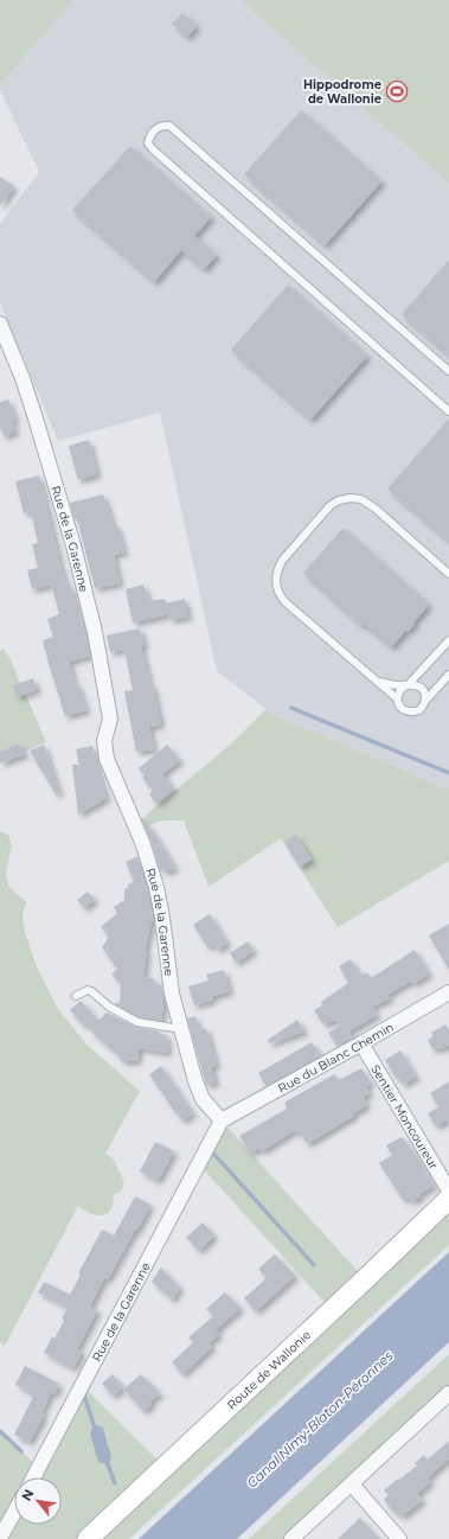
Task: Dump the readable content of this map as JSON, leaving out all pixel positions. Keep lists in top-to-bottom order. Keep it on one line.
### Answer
{"streets":{"main road":["Route de Wallonie"],"street":["Rue de la Garenne","Rue du Blanc Chemin","Sentier Moncoureur"]},"crossings":[["Rue de la Garenne","Rue du Blanc Chemin"],["Rue du Blanc Chemin","Sentier Moncoureur"]],"water":["Canal Nimy-Blaton-Péronnes"],"places":{"sports":["Hippodrome de Wallonie"]},"north":"top left"}
